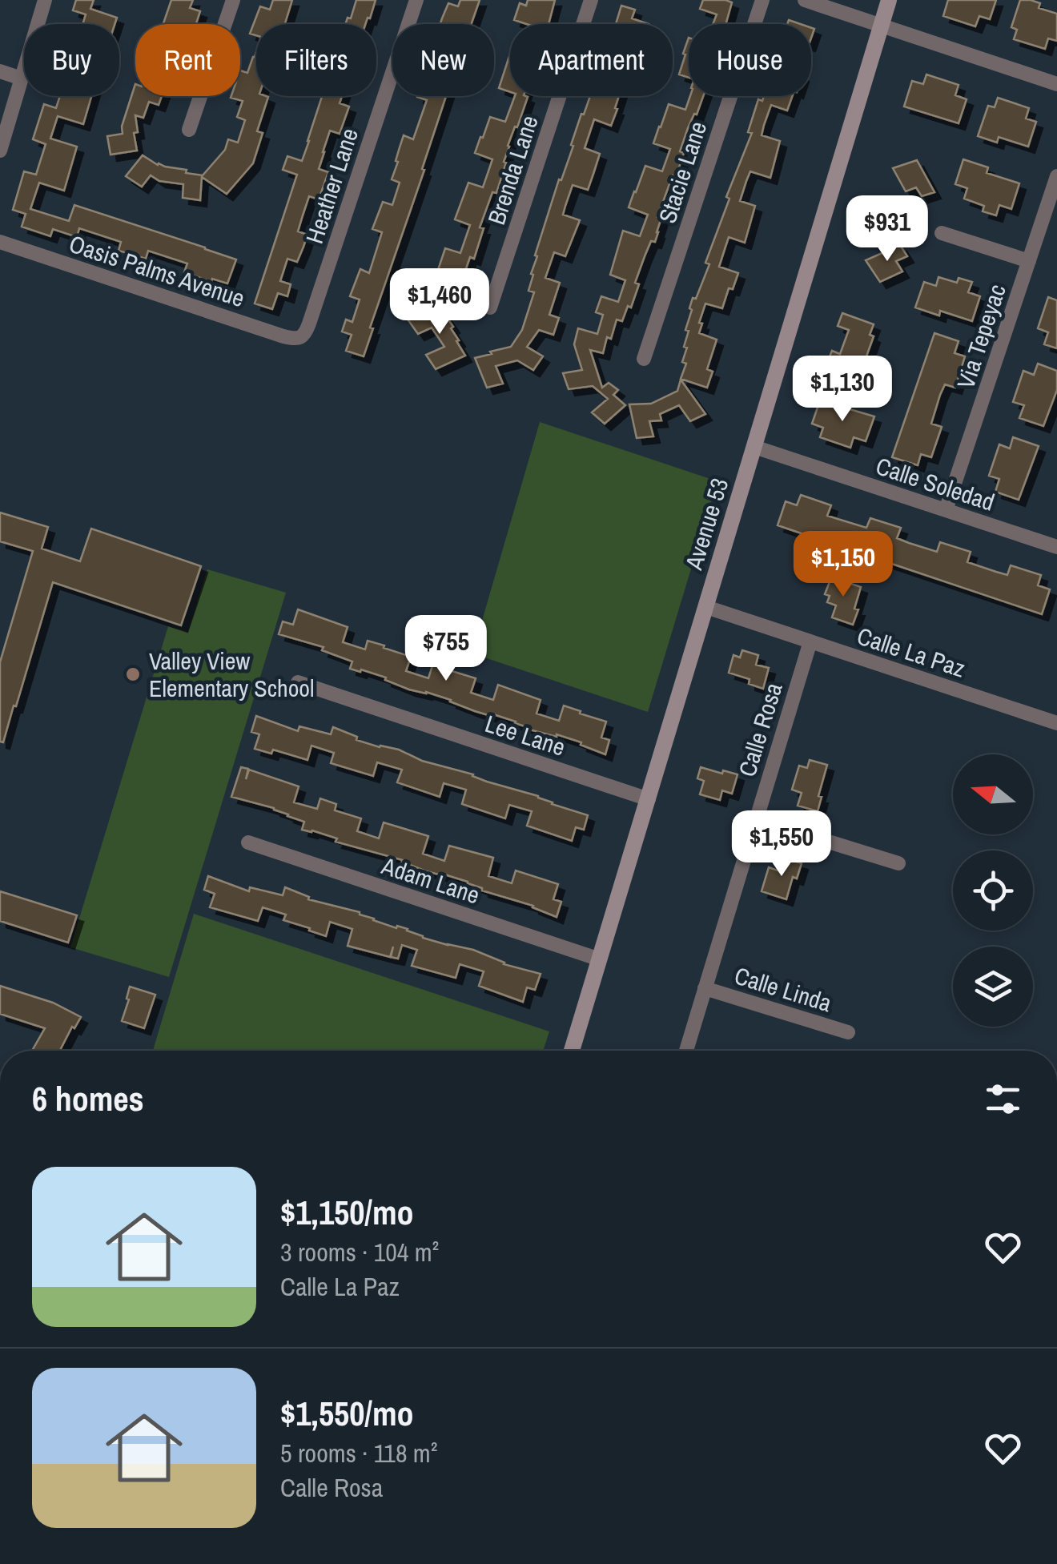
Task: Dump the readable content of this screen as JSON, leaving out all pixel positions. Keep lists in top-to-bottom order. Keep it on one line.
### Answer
{"streets":{"street":["Brenda Lane","Stacie Lane","Heather Lane","Oasis Palms Avenue","Via Tepeyac","Calle Soledad","Avenue 53","Calle La Paz","Calle Rosa","Lee Lane","Adam Lane","Calle Linda"]},"crossings":[["Heather Lane","Oasis Palms Avenue"],["Via Tepeyac","Calle Soledad"],["Calle Soledad","Avenue 53"],["Avenue 53","Calle La Paz"],["Avenue 53","Lee Lane"],["Avenue 53","Adam Lane"],["Calle La Paz","Calle Rosa"],["Calle Rosa","Calle Linda"]],"places":["Valley View Elementary School"],"north":"left","page":{"chip":["Buy","Rent","Filters","New","Apartment","House"],"price":["$931","$1,460","$1,130","$1,150","$755","$1,550"],"heading":"6 homes","list":[{"name":"$1,150/mo","note":"3 rooms · 104 m² · Calle La Paz"},{"name":"$1,550/mo","note":"5 rooms · 118 m² · Calle Rosa"}]}}
